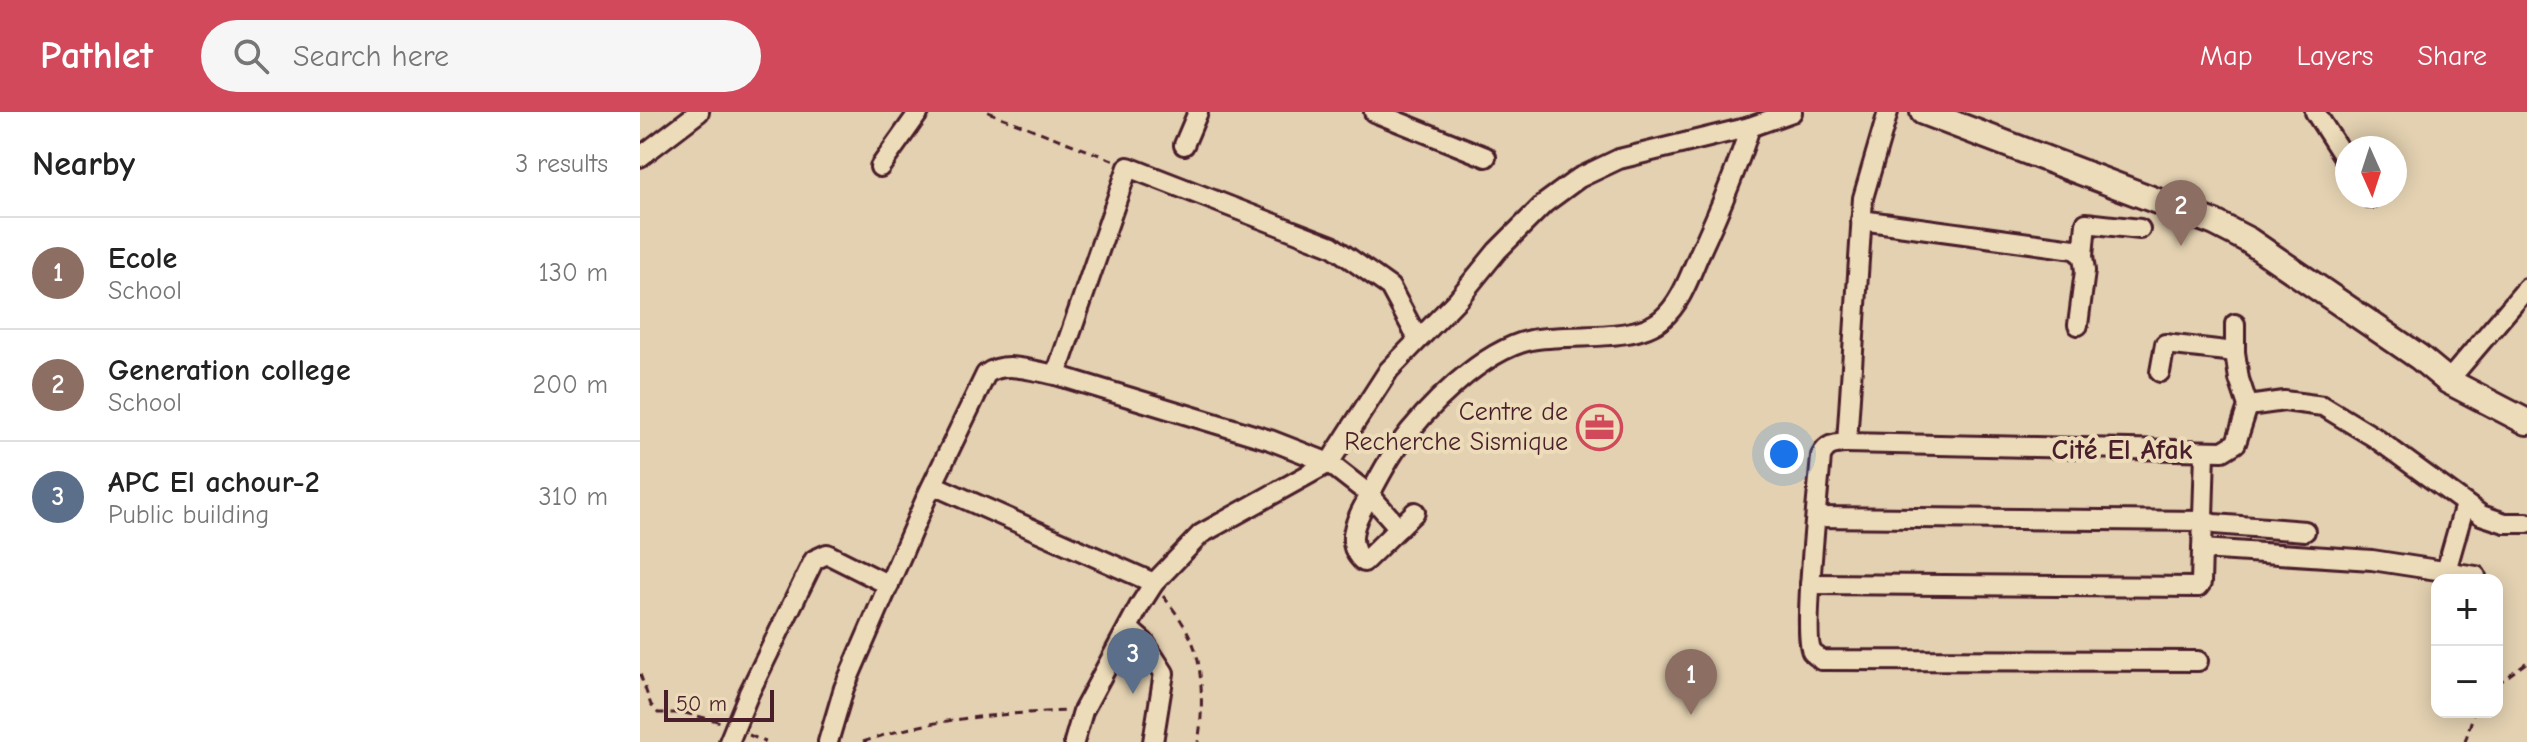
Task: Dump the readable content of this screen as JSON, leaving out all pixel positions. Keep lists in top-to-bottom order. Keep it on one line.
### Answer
{"districts":["Cité El Afak"],"places":{"office":["Centre de Recherche Sismique"]},"scale_bar":"50 m","north":"bottom","page":{"header":"Pathlet","search":"Search here","nav":["Map","Layers","Share"],"heading":["Nearby","3 results"],"pins":["2","3","1"],"list":[{"mark":"1","name":"Ecole","note":"School","value":"130 m"},{"mark":"2","name":"Generation college","note":"School","value":"200 m"},{"mark":"3","name":"APC El achour-2","note":"Public building","value":"310 m"}],"map_buttons":["+","−"],"scale":"50 m"}}
